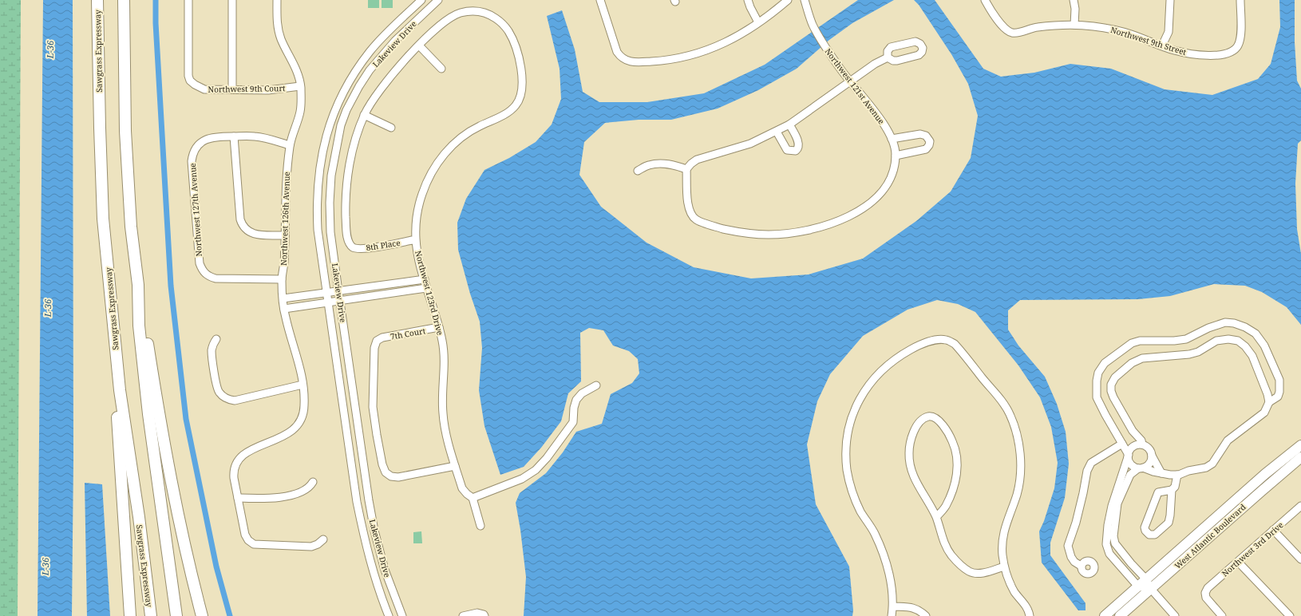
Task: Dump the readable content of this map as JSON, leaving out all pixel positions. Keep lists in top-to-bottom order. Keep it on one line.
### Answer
{"streets":{"highway":["Sawgrass Expressway"],"main road":["West Atlantic Boulevard"],"street":["Northwest 9th Street","Lakeview Drive","Northwest 121st Avenue","Northwest 9th Court","Northwest 127th Avenue","Northwest 126th Avenue","8th Place","Northwest 123rd Drive","7th Court","Northwest 3rd Drive"]},"crossings":[["Northwest 9th Court","Northwest 126th Avenue"],["Northwest 127th Avenue","Northwest 126th Avenue"],["8th Place","Northwest 123rd Drive"],["Northwest 123rd Drive","7th Court"]],"water":["L-36"]}
